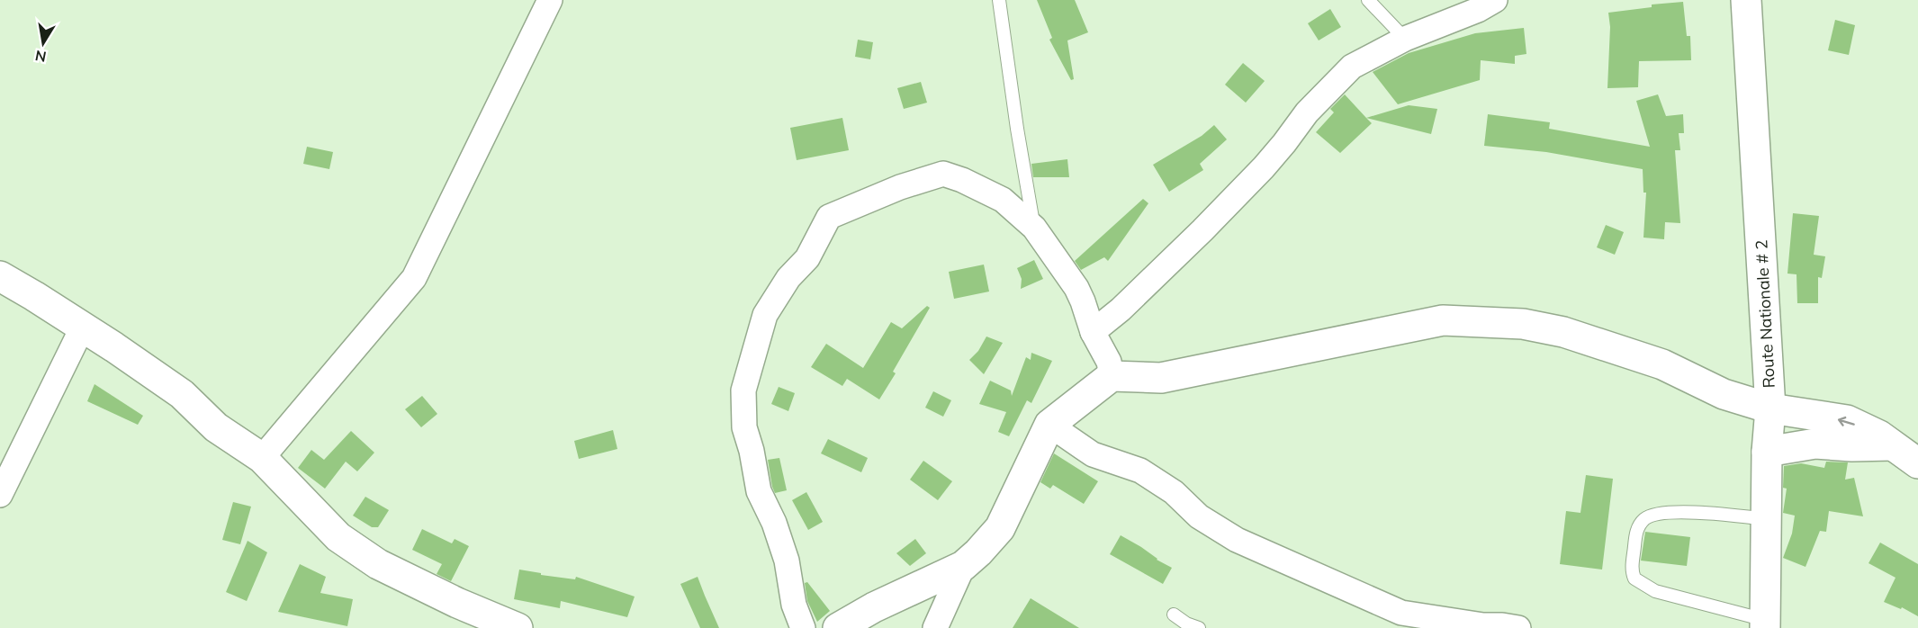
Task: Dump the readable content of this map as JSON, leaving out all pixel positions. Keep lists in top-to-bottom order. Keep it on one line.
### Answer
{"streets":{"street":["Route Nationale # 2"]},"north":"bottom"}
